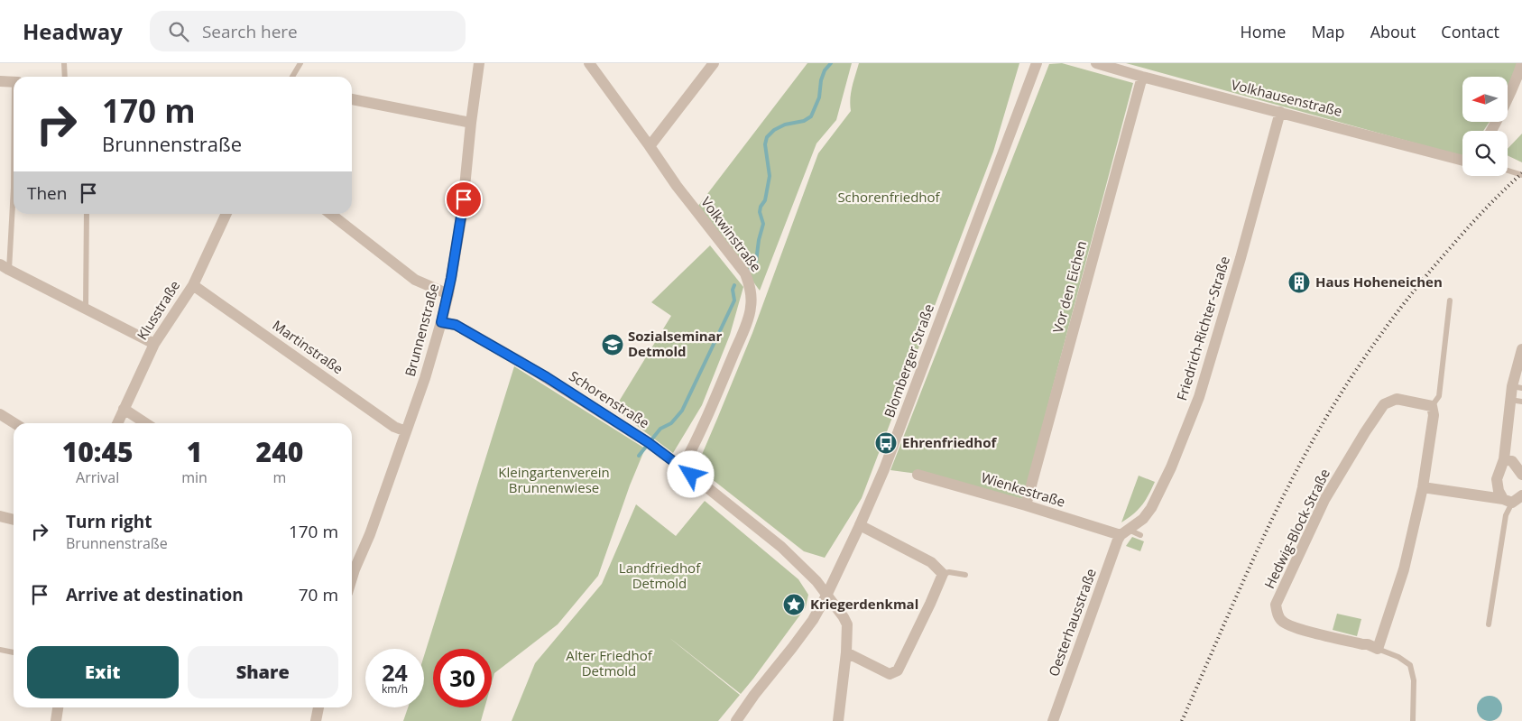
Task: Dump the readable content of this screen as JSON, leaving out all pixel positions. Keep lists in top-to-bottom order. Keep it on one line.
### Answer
{"streets":{"street":["Volkhausenstraße","Volkwinstraße","Vor den Eichen","Klusstraße","Friedrich-Richter-Straße","Brunnenstraße","Martinstraße","Blomberger Straße","Schorenstraße","Wienkestraße","Hedwig-Block-Straße","Oesterhausstraße"]},"crossings":[["Volkhausenstraße","Vor den Eichen"],["Volkhausenstraße","Friedrich-Richter-Straße"],["Volkwinstraße","Schorenstraße"],["Vor den Eichen","Wienkestraße"],["Klusstraße","Martinstraße"],["Friedrich-Richter-Straße","Wienkestraße"],["Friedrich-Richter-Straße","Oesterhausstraße"],["Brunnenstraße","Martinstraße"],["Brunnenstraße","Schorenstraße"],["Blomberger Straße","Schorenstraße"],["Wienkestraße","Oesterhausstraße"]],"parks":["Schorenfriedhof","Kleingartenverein Brunnenwiese","Landfriedhof Detmold","Alter Friedhof Detmold"],"places":{"building":["Haus Hoheneichen"],"school or university":["Sozialseminar Detmold"],"bus stop":["Ehrenfriedhof"],"place":["Kriegerdenkmal"]},"north":"left","page":{"header":"Headway","search":"Search here","nav":["Home","Map","About","Contact"],"turn":["170 m","Brunnenstraße"],"then":"Then","eta":["10:45","Arrival","1","min","240","m"],"list":[{"name":"Turn right","note":"Brunnenstraße","value":"170 m"},{"name":"Arrive at destination","value":"70 m"}],"buttons":["Exit","Share"],"speed":"24 km/h","limit":"30"}}
